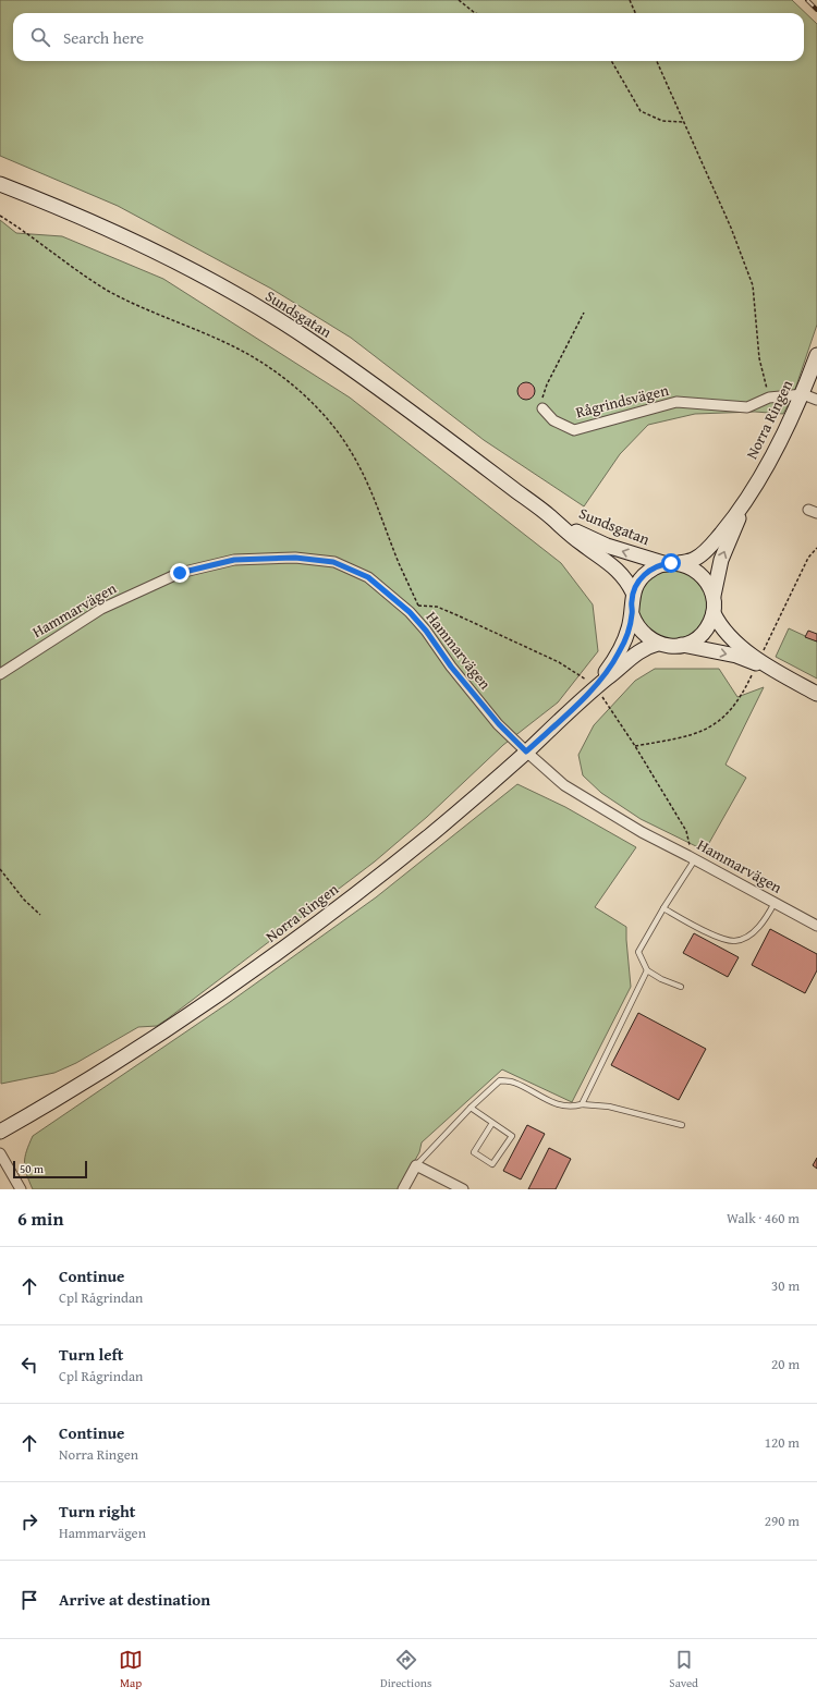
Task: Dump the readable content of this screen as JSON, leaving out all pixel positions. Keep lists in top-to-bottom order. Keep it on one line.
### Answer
{"streets":{"main road":["Sundsgatan","Norra Ringen"],"street":["Rågrindsvägen","Hammarvägen"]},"crossings":[["Sundsgatan","Norra Ringen"],["Rågrindsvägen","Norra Ringen"],["Norra Ringen","Hammarvägen"]],"scale_bar":"50 m","page":{"search":"Search here","scale":"50 m","heading":["6 min","Walk · 460 m"],"list":[["Continue","Cpl Rågrindan","30 m"],["Turn left","Cpl Rågrindan","20 m"],["Continue","Norra Ringen","120 m"],["Turn right","Hammarvägen","290 m"],"Arrive at destination"],"nav":["Map","Directions","Saved"]}}
